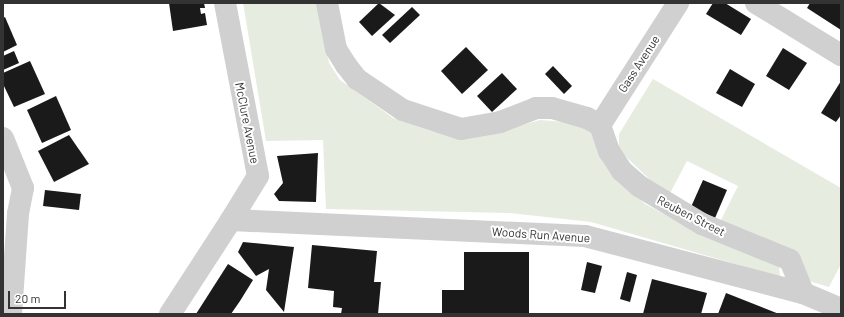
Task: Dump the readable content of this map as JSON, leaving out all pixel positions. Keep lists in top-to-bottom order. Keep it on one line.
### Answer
{"streets":{"street":["Gass Avenue","McClure Avenue","Reuben Street","Woods Run Avenue"]},"crossings":[["Gass Avenue","Reuben Street"],["McClure Avenue","Woods Run Avenue"],["Reuben Street","Woods Run Avenue"]],"scale_bar":"20 m"}
